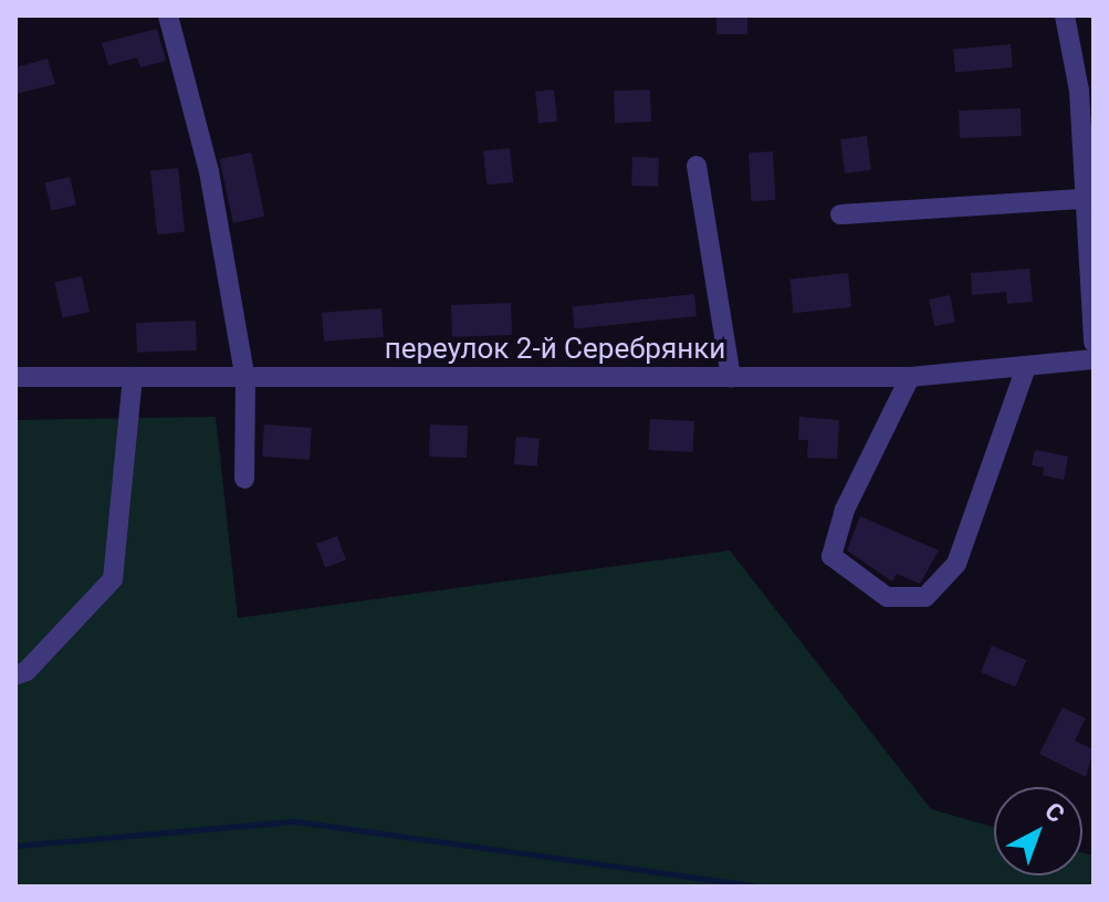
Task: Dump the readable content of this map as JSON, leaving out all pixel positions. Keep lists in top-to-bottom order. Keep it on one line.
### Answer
{"streets":{"street":["переулок 2-й Серебрянки"]},"north":"top right"}
